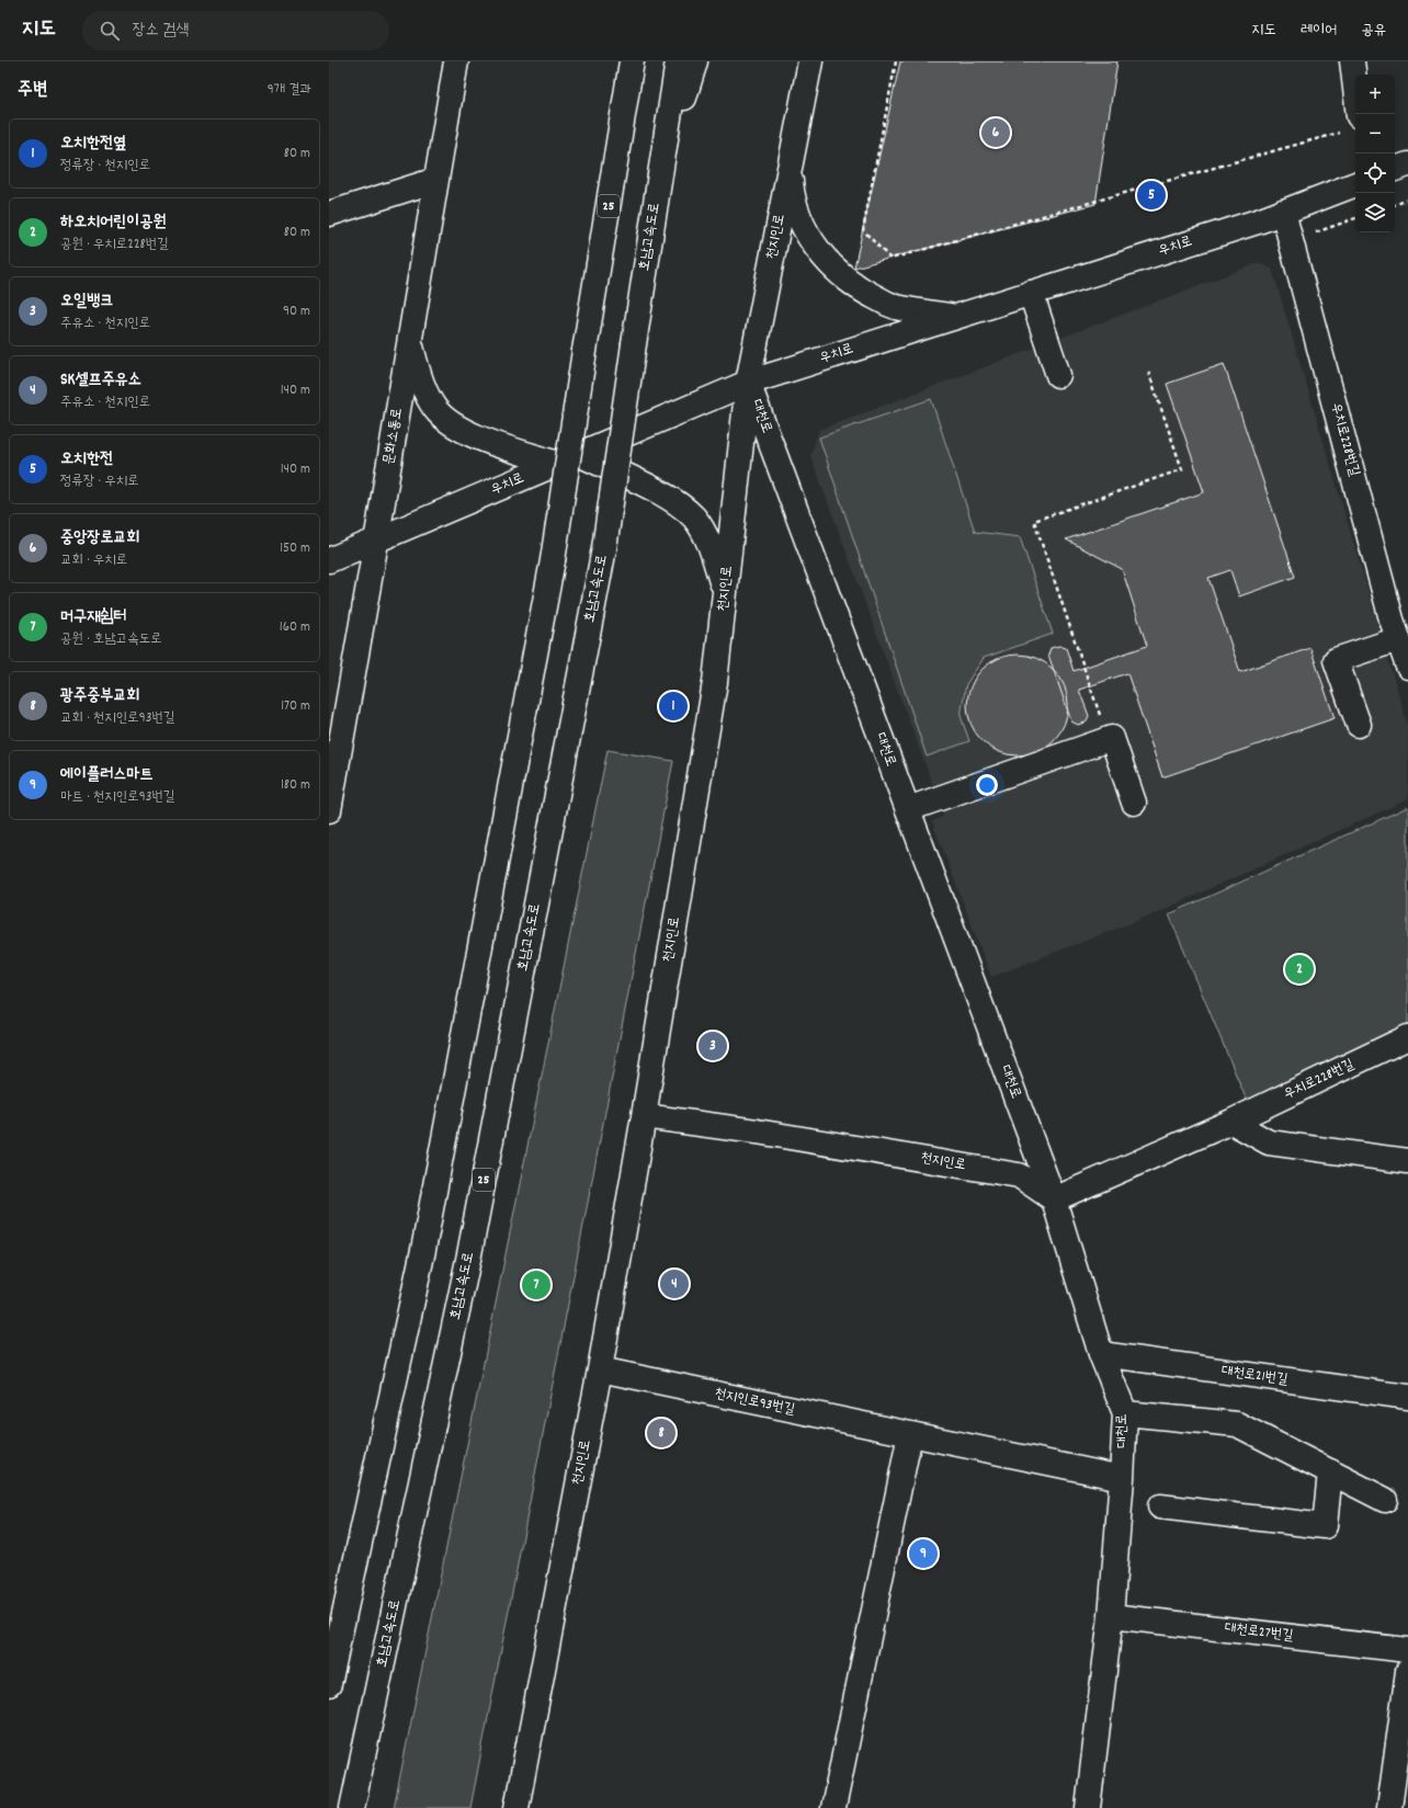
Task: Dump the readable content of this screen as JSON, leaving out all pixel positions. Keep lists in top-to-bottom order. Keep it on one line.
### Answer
{"streets":{"main road":["25","호남고속도로","천지인로","우치로","대천로","문화소통로","우치로228번길","대천로21번길","천지인로93번길","대천로27번길"]},"crossings":[["천지인로","우치로"],["천지인로","대천로"],["천지인로","우치로228번길"],["천지인로","천지인로93번길"],["우치로","대천로"],["우치로","문화소통로"],["우치로","우치로228번길"],["대천로","우치로228번길"],["대천로","대천로21번길"],["대천로","천지인로93번길"],["대천로","대천로27번길"]],"page":{"header":"지도","search":"장소 검색","nav":["지도","레이어","공유"],"heading":["주변","9개 결과"],"map_buttons":["+","−"],"pins":["6","5","1","2","3","4","7","8","9"],"list":[{"mark":"1","name":"오치한전옆","note":"정류장 · 천지인로","value":"80 m"},{"mark":"2","name":"하오치어린이공원","note":"공원 · 우치로228번길","value":"80 m"},{"mark":"3","name":"오일뱅크","note":"주유소 · 천지인로","value":"90 m"},{"mark":"4","name":"SK셀프주유소","note":"주유소 · 천지인로","value":"140 m"},{"mark":"5","name":"오치한전","note":"정류장 · 우치로","value":"140 m"},{"mark":"6","name":"중앙장로교회","note":"교회 · 우치로","value":"150 m"},{"mark":"7","name":"머구재쉼터","note":"공원 · 호남고속도로","value":"160 m"},{"mark":"8","name":"광주중부교회","note":"교회 · 천지인로93번길","value":"170 m"},{"mark":"9","name":"에이플러스마트","note":"마트 · 천지인로93번길","value":"180 m"}]}}
